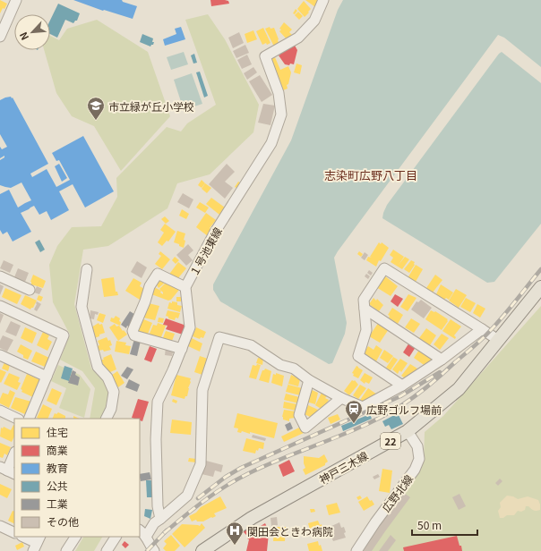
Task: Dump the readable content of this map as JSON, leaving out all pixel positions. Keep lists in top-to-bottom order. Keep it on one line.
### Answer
{"streets":{"main road":["22","神戸三木線"],"street":["１号池東線","広野北線"]},"crossings":[["神戸三木線","広野北線"]],"districts":["志染町広野八丁目"],"places":{"school or university":["市立緑が丘小学校"],"station":["広野ゴルフ場前"],"hospital":["関田会ときわ病院"]},"legend":["住宅","商業","教育","公共","工業","その他"],"scale_bar":"50 m","north":"bottom left"}
